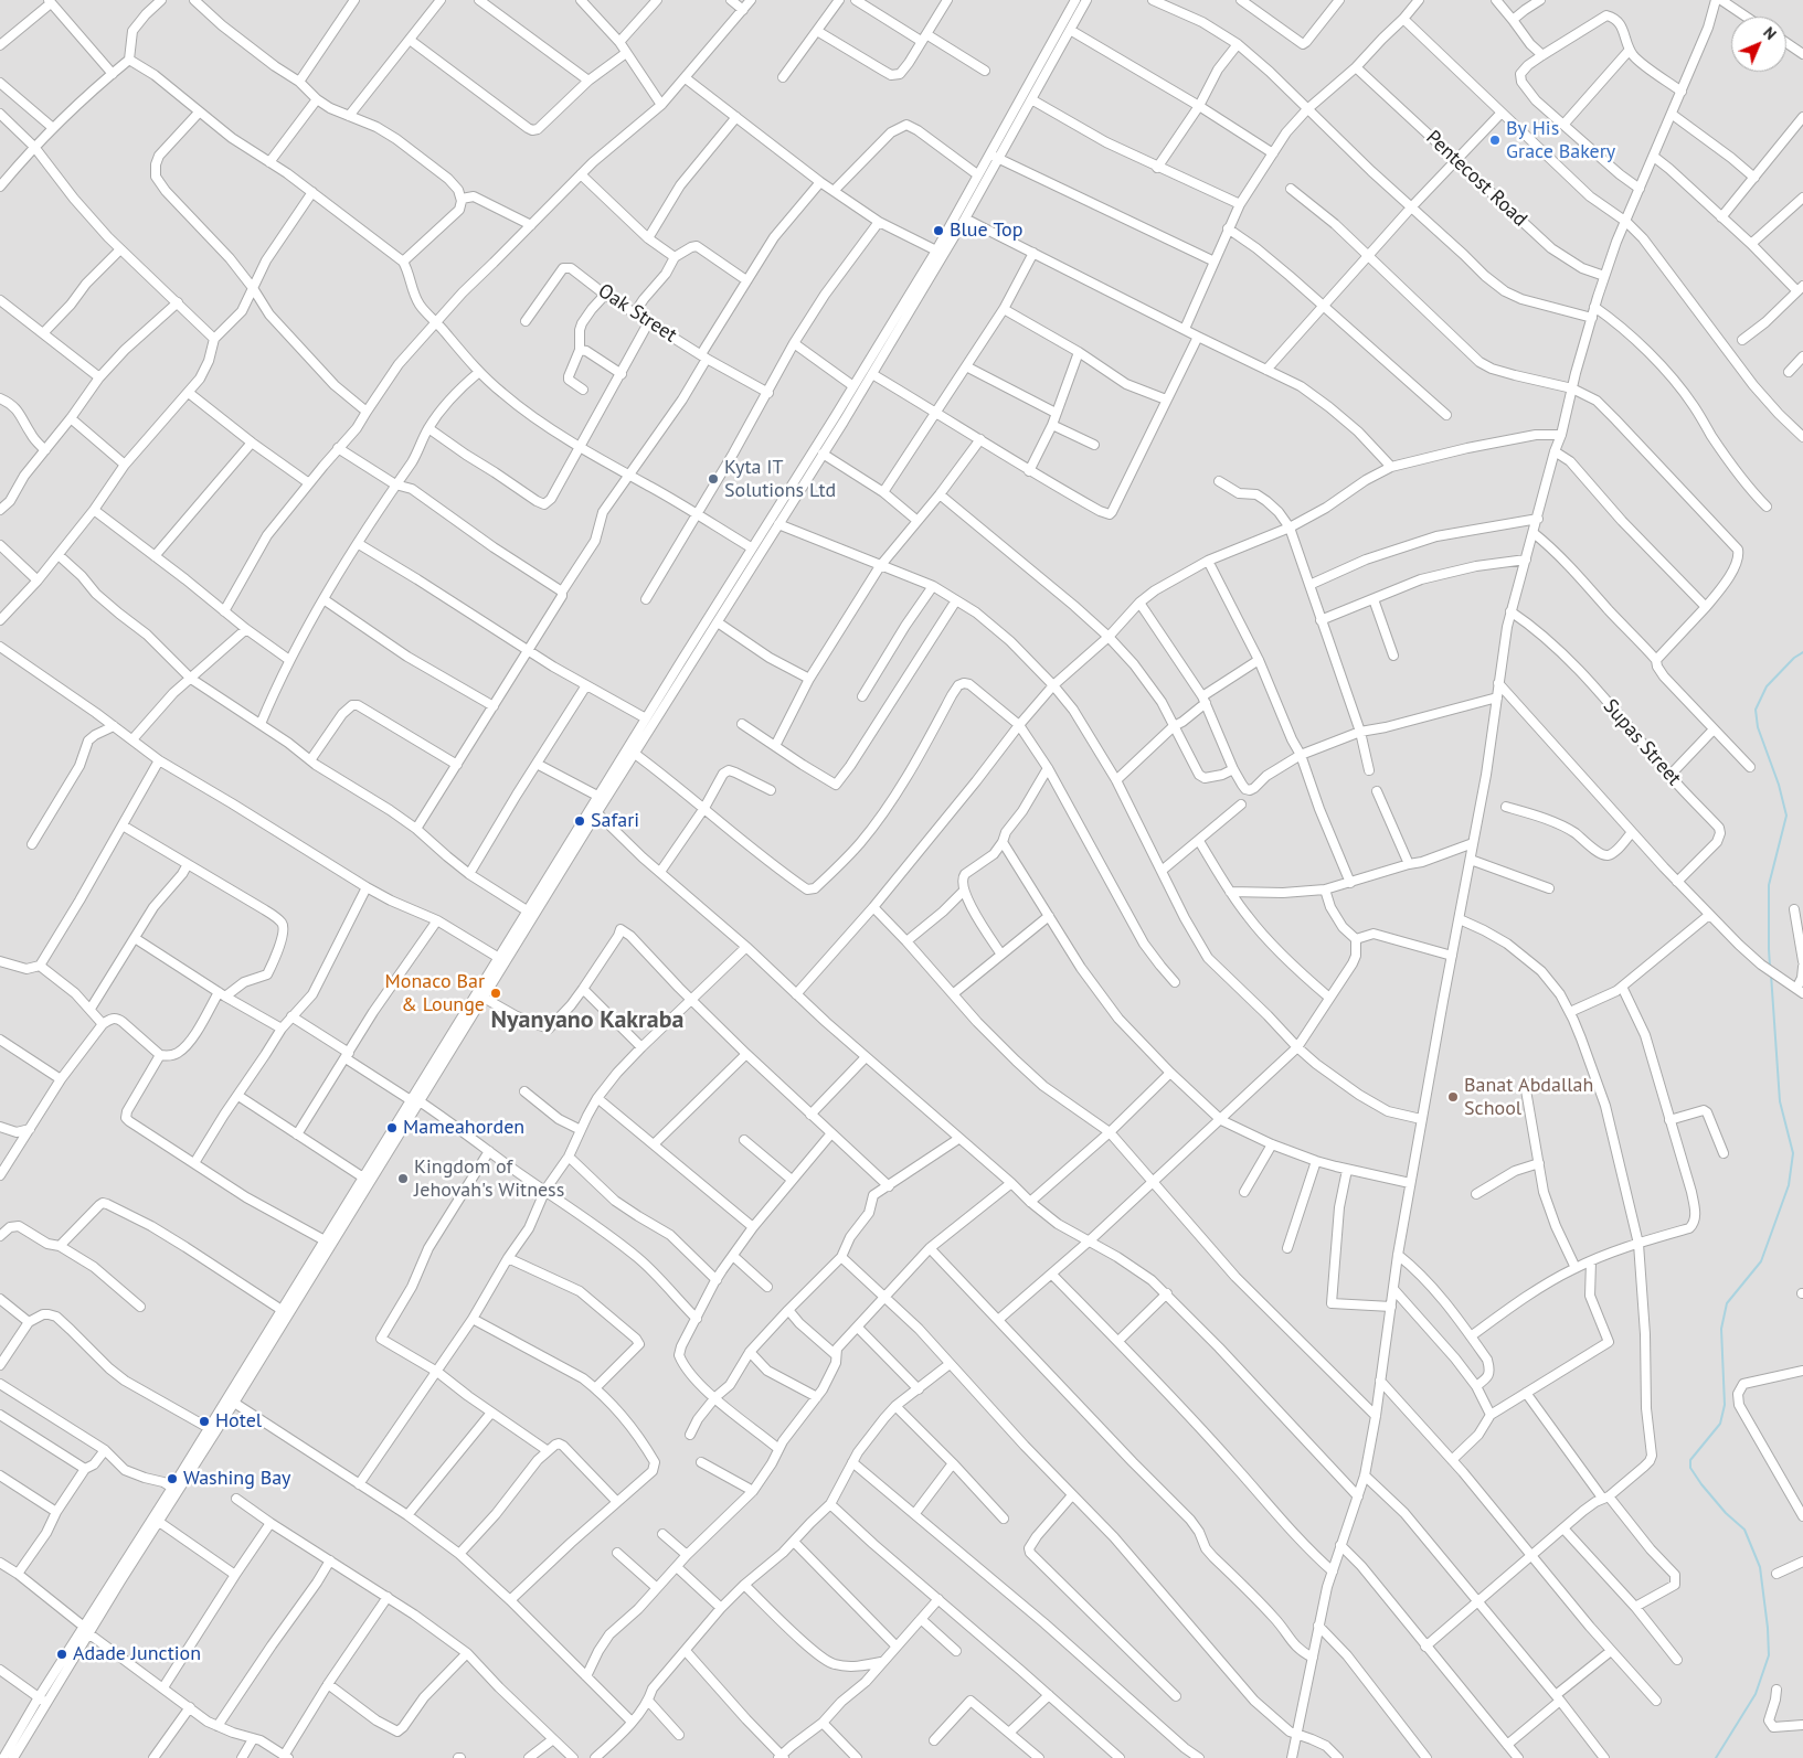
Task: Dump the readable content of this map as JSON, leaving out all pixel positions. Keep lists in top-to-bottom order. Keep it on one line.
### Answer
{"streets":{"street":["Pentecost Road","Oak Street","Supas Street"]},"districts":["Nyanyano Kakraba"],"places":["By His Grace Bakery","Blue Top","Kyta IT Solutions Ltd","Safari","Monaco Bar & Lounge","Banat Abdallah School","Mameahorden","Kingdom of Jehovah's Witness","Hotel","Washing Bay","Adade Junction"],"north":"top right"}
